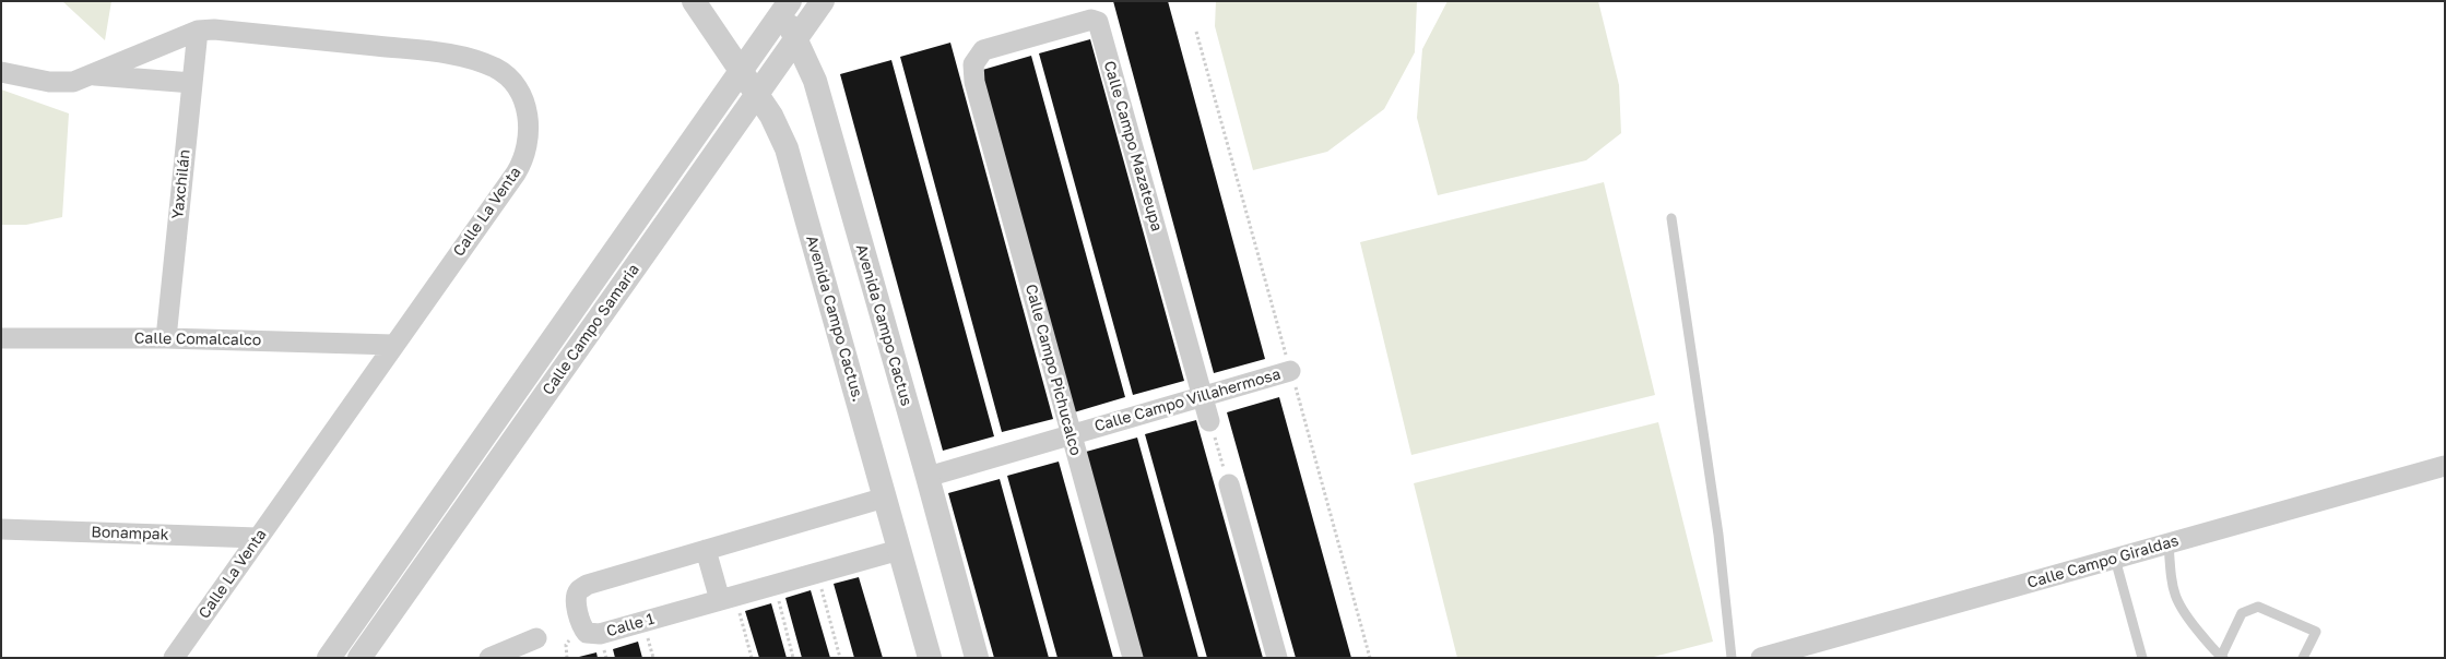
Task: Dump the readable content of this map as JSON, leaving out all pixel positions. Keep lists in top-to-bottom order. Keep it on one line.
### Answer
{"streets":{"street":["Calle Campo Mazateupa","Yaxchilán","Calle La Venta","Avenida Campo Cactus.","Avenida Campo Cactus","Calle Campo Samaria","Calle Comalcalco","Calle Campo Pichucalco","Calle Campo Villahermosa","Bonampak","Calle Campo Giraldas","Calle 1"]},"crossings":[["Calle Campo Mazateupa","Calle Campo Pichucalco"],["Calle Campo Mazateupa","Calle Campo Villahermosa"],["Yaxchilán","Calle La Venta"],["Yaxchilán","Calle Comalcalco"],["Calle La Venta","Calle Comalcalco"],["Calle La Venta","Bonampak"],["Avenida Campo Cactus.","Calle Campo Samaria"],["Avenida Campo Cactus.","Calle 1"],["Avenida Campo Cactus","Calle Campo Samaria"],["Avenida Campo Cactus","Calle Campo Villahermosa"],["Calle Campo Pichucalco","Calle Campo Villahermosa"]]}
